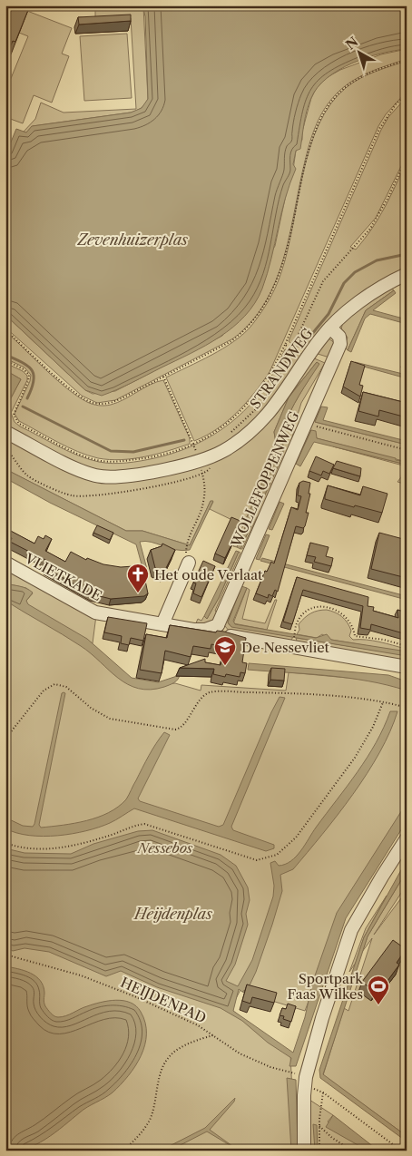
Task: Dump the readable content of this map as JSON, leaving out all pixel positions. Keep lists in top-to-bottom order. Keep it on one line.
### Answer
{"streets":{"street":["STRANDWEG","WOLLEFOPPENWEG","VLIETKADE"],"path":["HEIJDENPAD"]},"crossings":[["STRANDWEG","WOLLEFOPPENWEG"],["WOLLEFOPPENWEG","VLIETKADE"]],"water":["Zevenhuizerplas","Heijdenplas"],"parks":["Nessebos"],"places":{"church":["Het oude Verlaat"],"school or university":["De Nessevliet"],"sports":["Sportpark Faas Wilkes"]},"north":"top left"}
